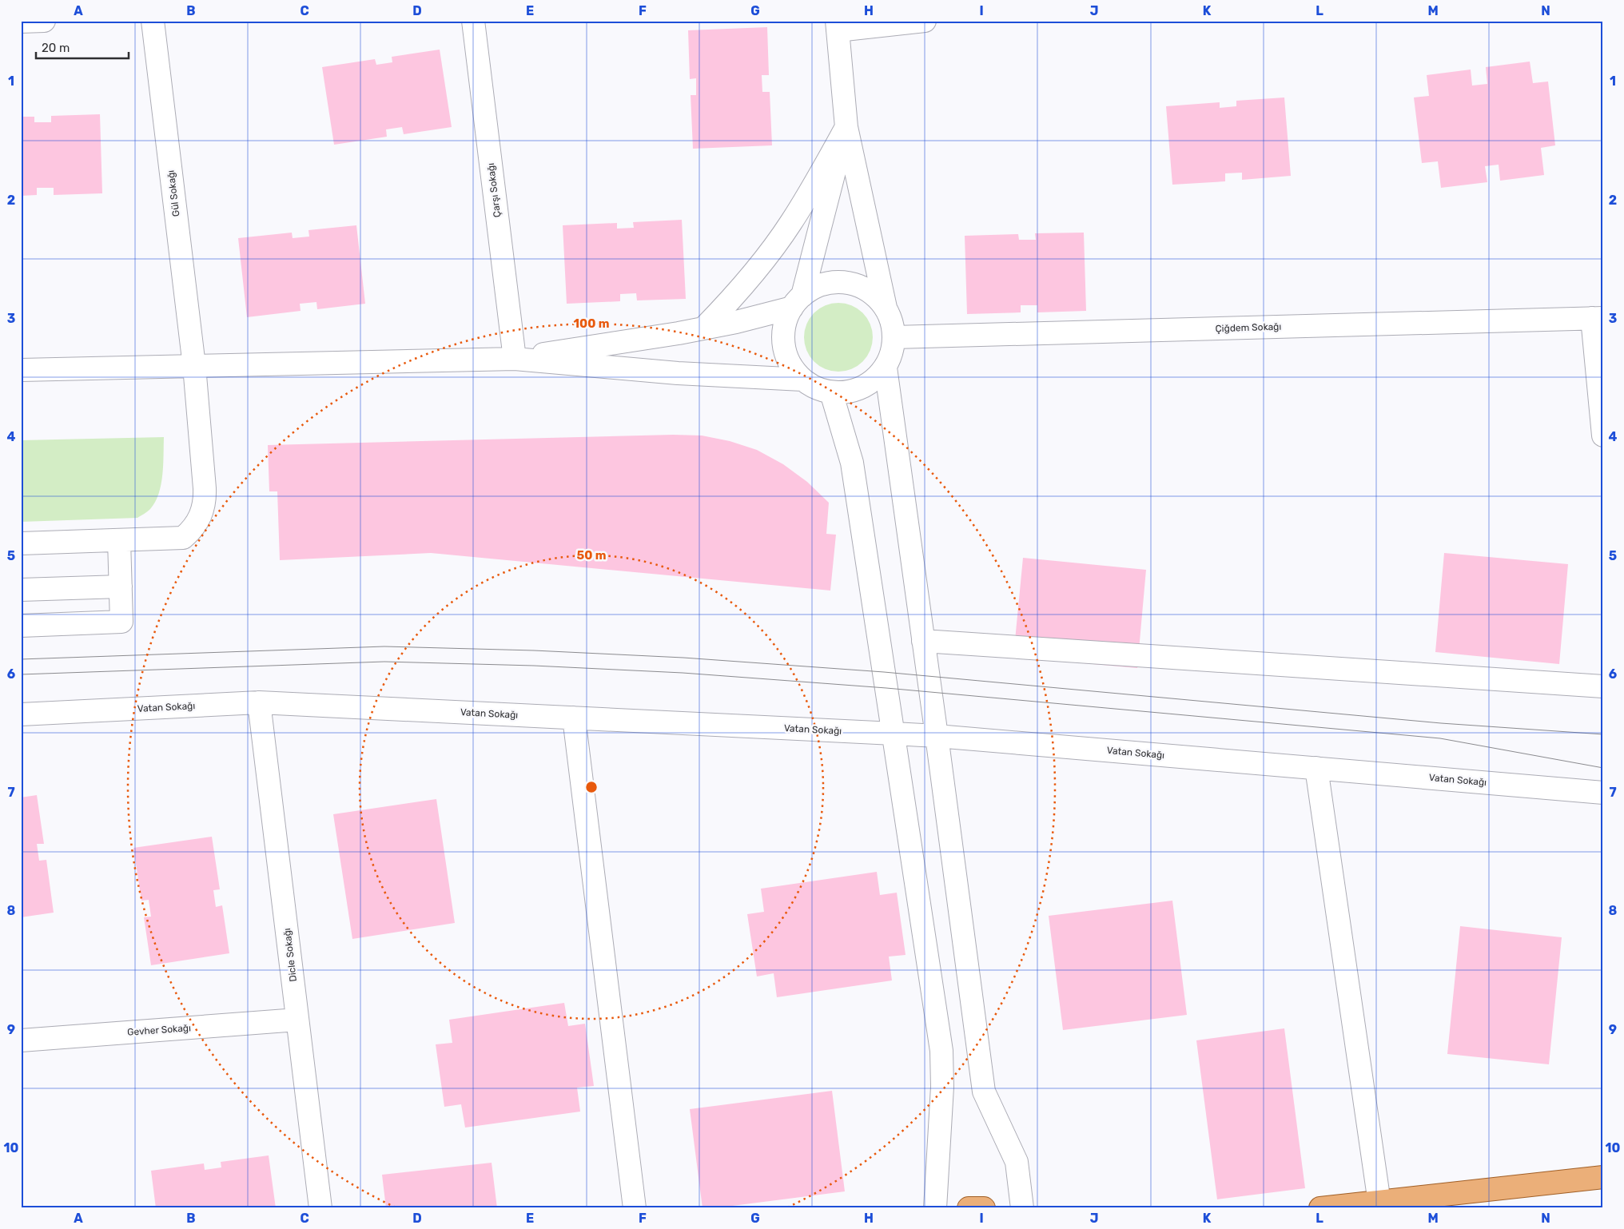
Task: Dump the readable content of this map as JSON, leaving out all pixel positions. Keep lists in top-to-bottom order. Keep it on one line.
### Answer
{"streets":{"street":["Çarşı Sokağı","Gül Sokağı","Çiğdem Sokağı","Vatan Sokağı","Dicle Sokağı","Gevher Sokağı"]},"crossings":[["Vatan Sokağı","Dicle Sokağı"],["Dicle Sokağı","Gevher Sokağı"]],"scale_bar":"20 m","grid":{"columns":["A","B","C","D","E","F","G","H","I","J","K","L","M","N"],"rows":["1","2","3","4","5","6","7","8","9","10"]},"rings":["100 m","50 m"]}
